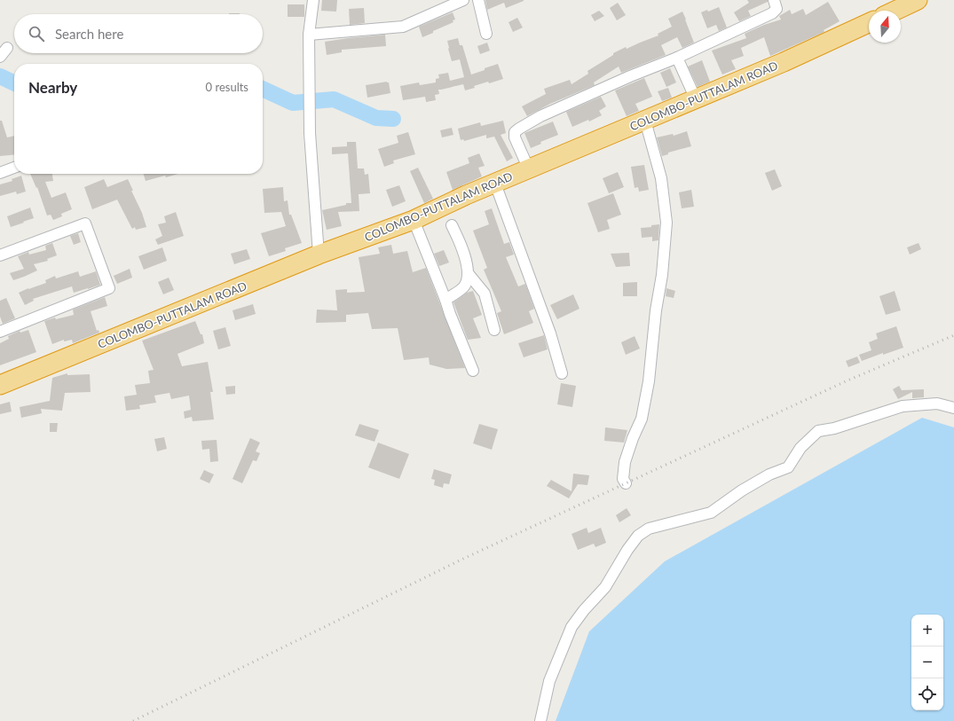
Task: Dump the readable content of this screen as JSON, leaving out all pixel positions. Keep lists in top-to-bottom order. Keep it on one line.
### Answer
{"streets":{"highway":["COLOMBO-PUTTALAM ROAD"]},"north":"top","page":{"search":"Search here","heading":["Nearby","0 results"],"map_buttons":["+","−"]}}
